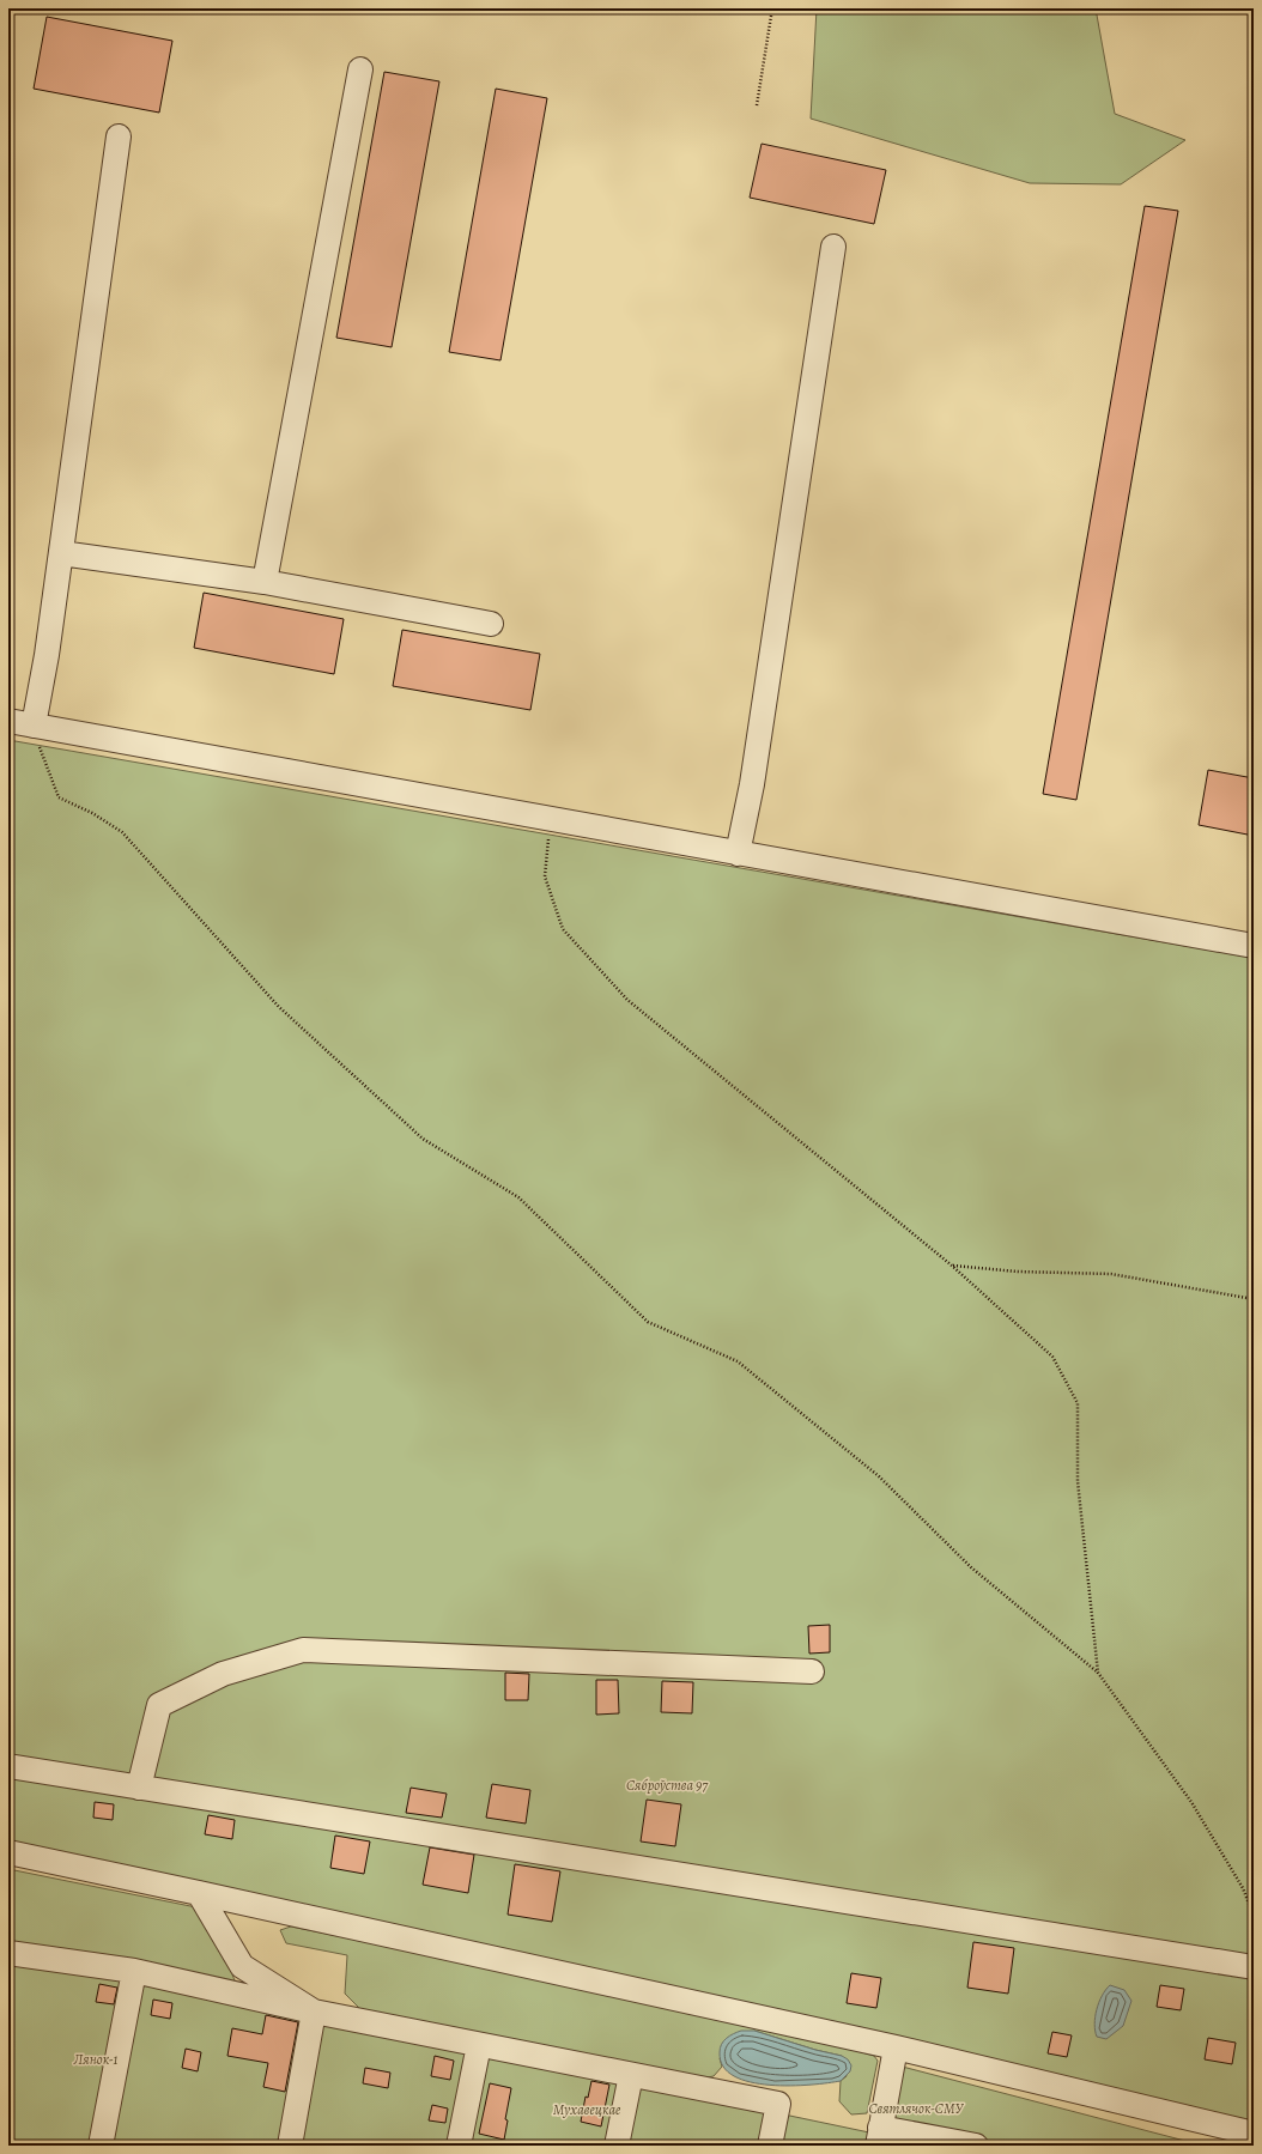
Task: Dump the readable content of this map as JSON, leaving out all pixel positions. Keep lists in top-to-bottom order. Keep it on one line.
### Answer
{"parks":["Сяброўства 97","Лянок-1","Святлячок-СМУ","Мухавецкае"]}
